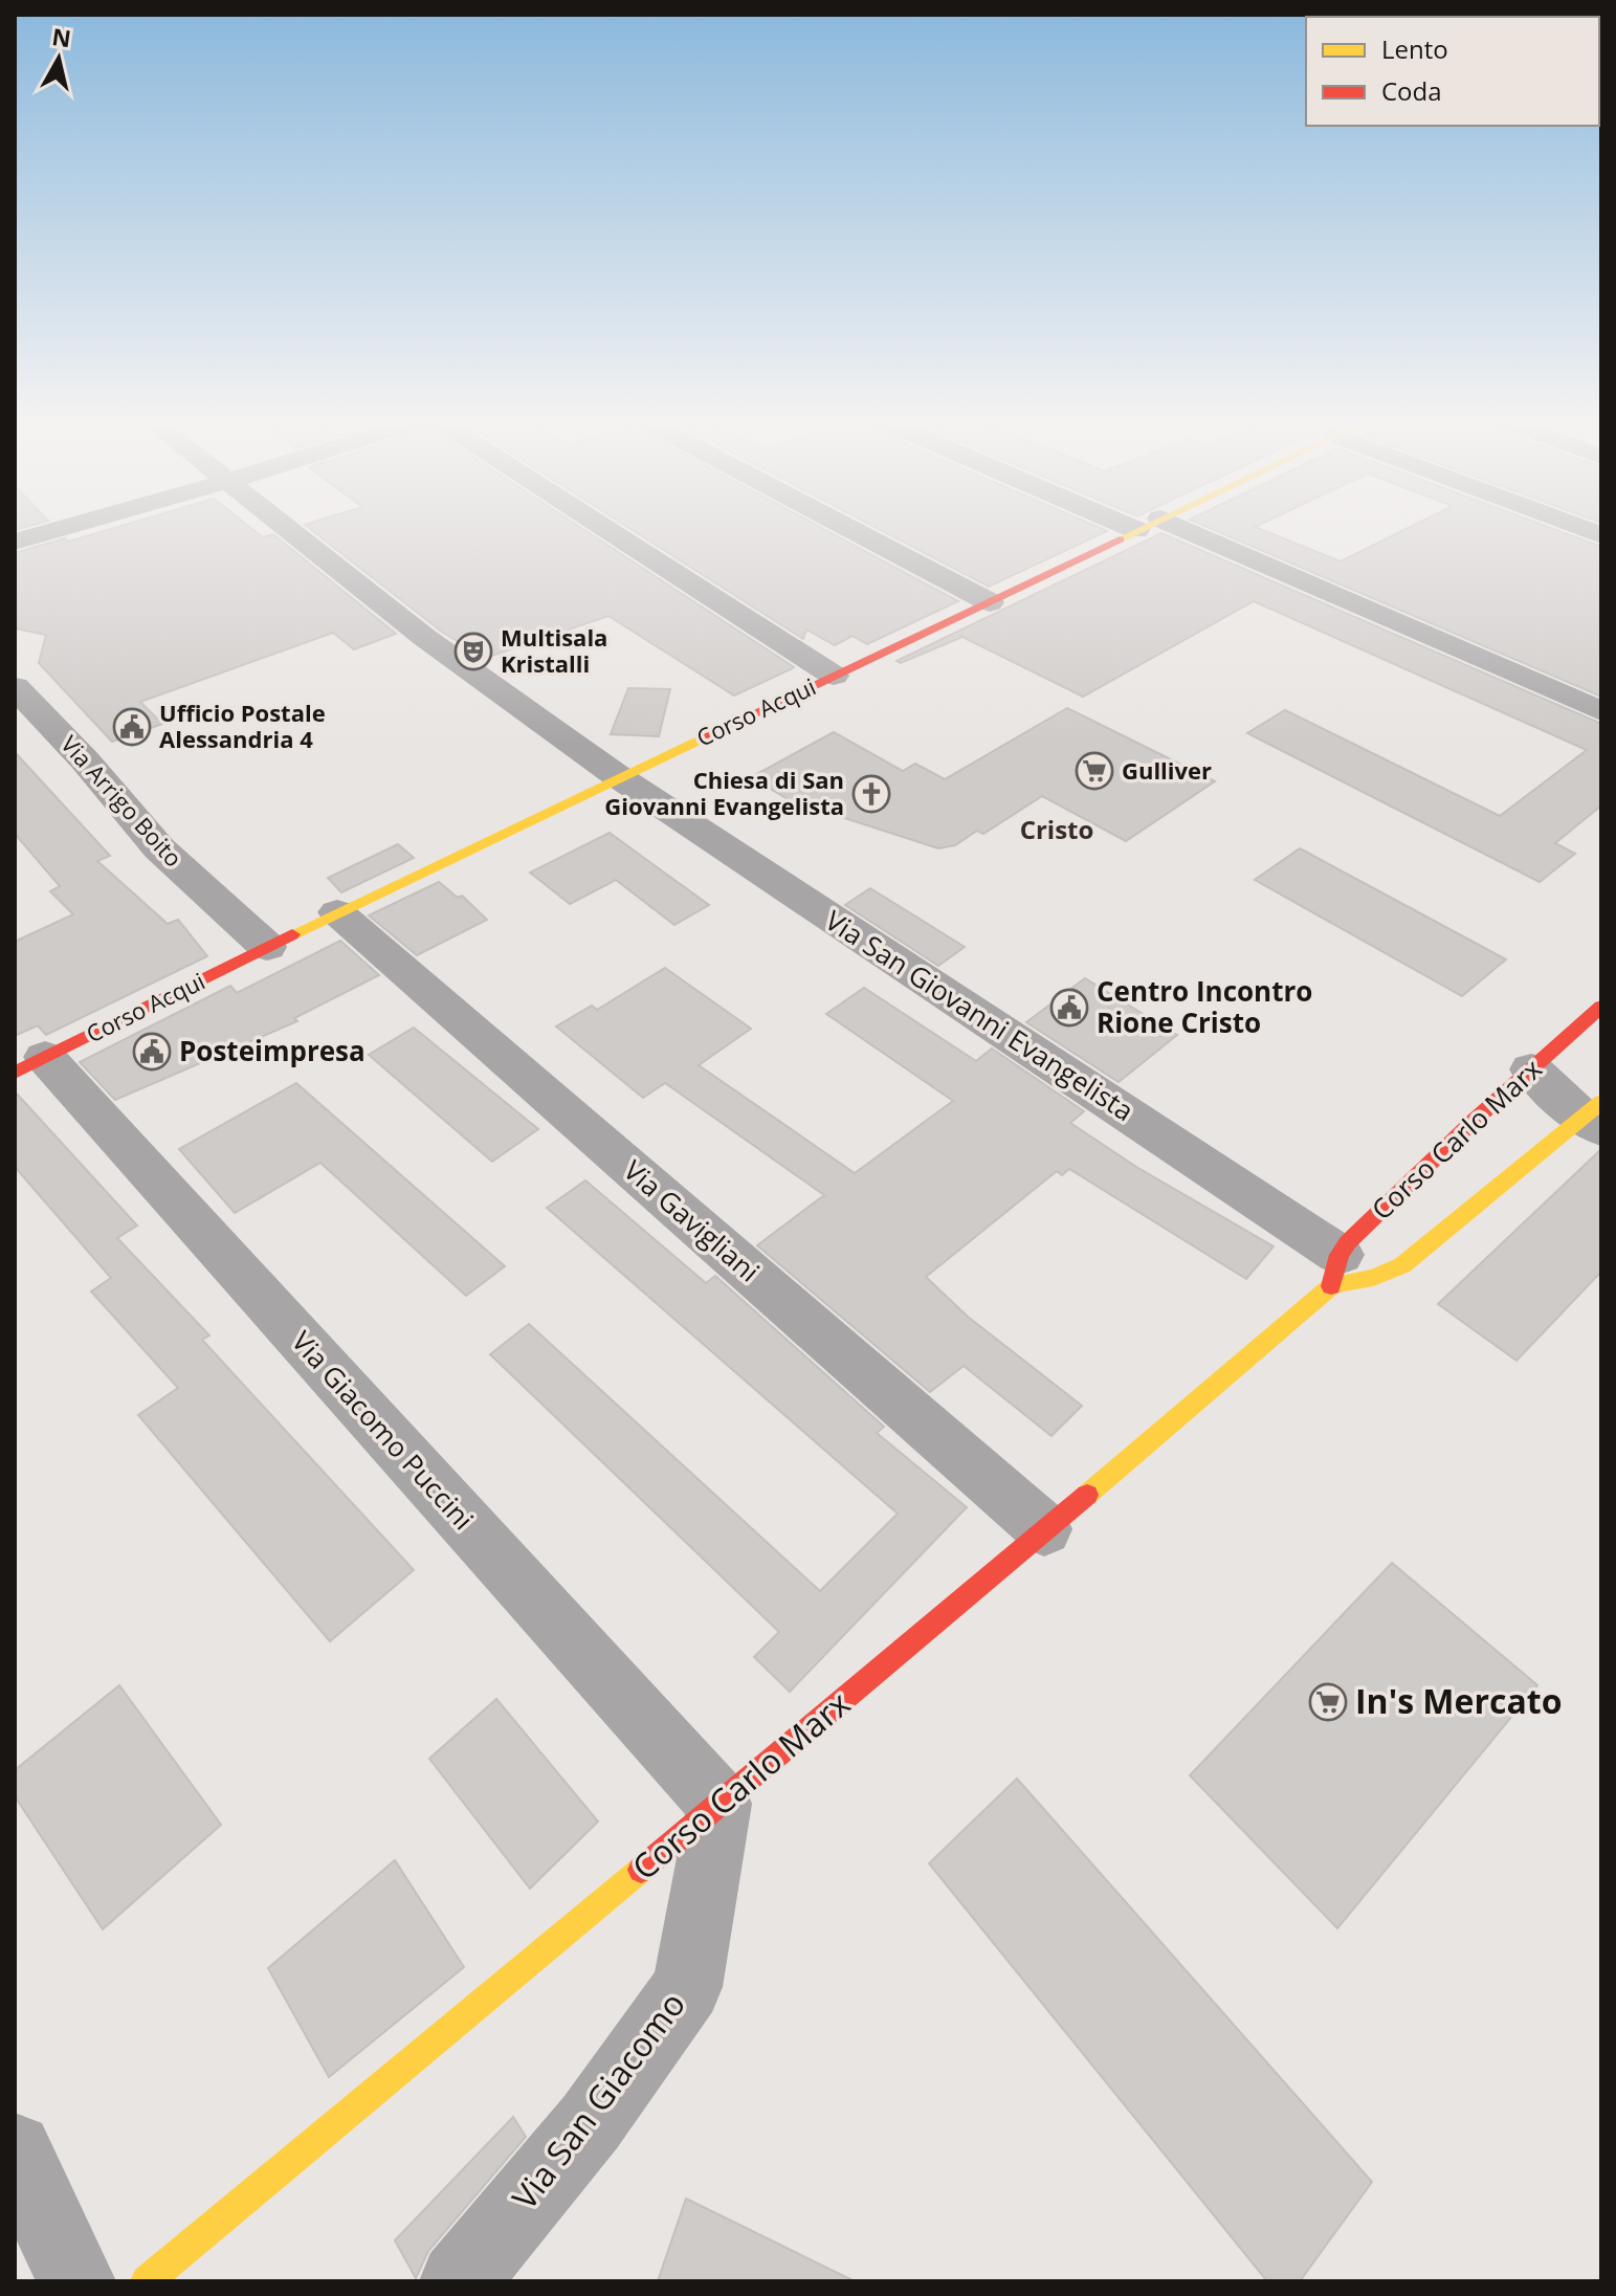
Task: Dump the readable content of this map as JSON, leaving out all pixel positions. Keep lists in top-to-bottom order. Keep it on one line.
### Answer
{"streets":{"street":["Corso Acqui","Via Arrigo Boito","Via San Giovanni Evangelista","Corso Carlo Marx","Via Gavigliani","Via Giacomo Puccini","Via San Giacomo"]},"crossings":[["Corso Acqui","Via Arrigo Boito"],["Corso Acqui","Via San Giovanni Evangelista"],["Corso Acqui","Via Gavigliani"],["Corso Acqui","Via Giacomo Puccini"],["Via San Giovanni Evangelista","Corso Carlo Marx"],["Corso Carlo Marx","Via Gavigliani"],["Corso Carlo Marx","Via Giacomo Puccini"],["Corso Carlo Marx","Via San Giacomo"],["Via Giacomo Puccini","Via San Giacomo"]],"districts":["Cristo"],"places":{"theatre":["Multisala Kristalli"],"public building":["Ufficio Postale Alessandria 4","Centro Incontro Rione Cristo","Posteimpresa"],"supermarket":["Gulliver","In's Mercato"],"church":["Chiesa di San Giovanni Evangelista"]},"legend":["Lento","Coda"],"north":"top"}
